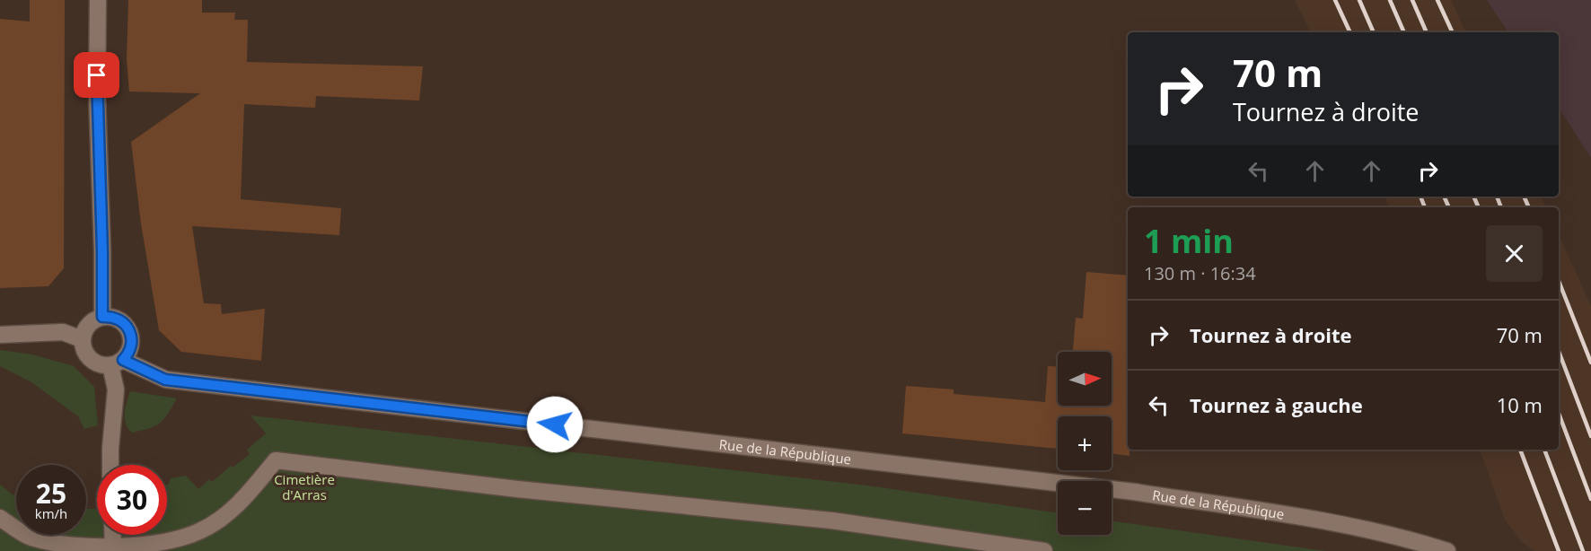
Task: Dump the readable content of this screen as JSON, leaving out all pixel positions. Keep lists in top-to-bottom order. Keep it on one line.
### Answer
{"streets":{"street":["Rue de la République"]},"parks":["Cimetière d'Arras"],"north":"right","page":{"turn":["70 m","Tournez à droite"],"heading":["1 min","130 m · 16:34"],"list":[{"name":"Tournez à droite","value":"70 m"},{"name":"Tournez à gauche","value":"10 m"}],"map_buttons":["+","−"],"speed":"25 km/h","limit":"30"}}
